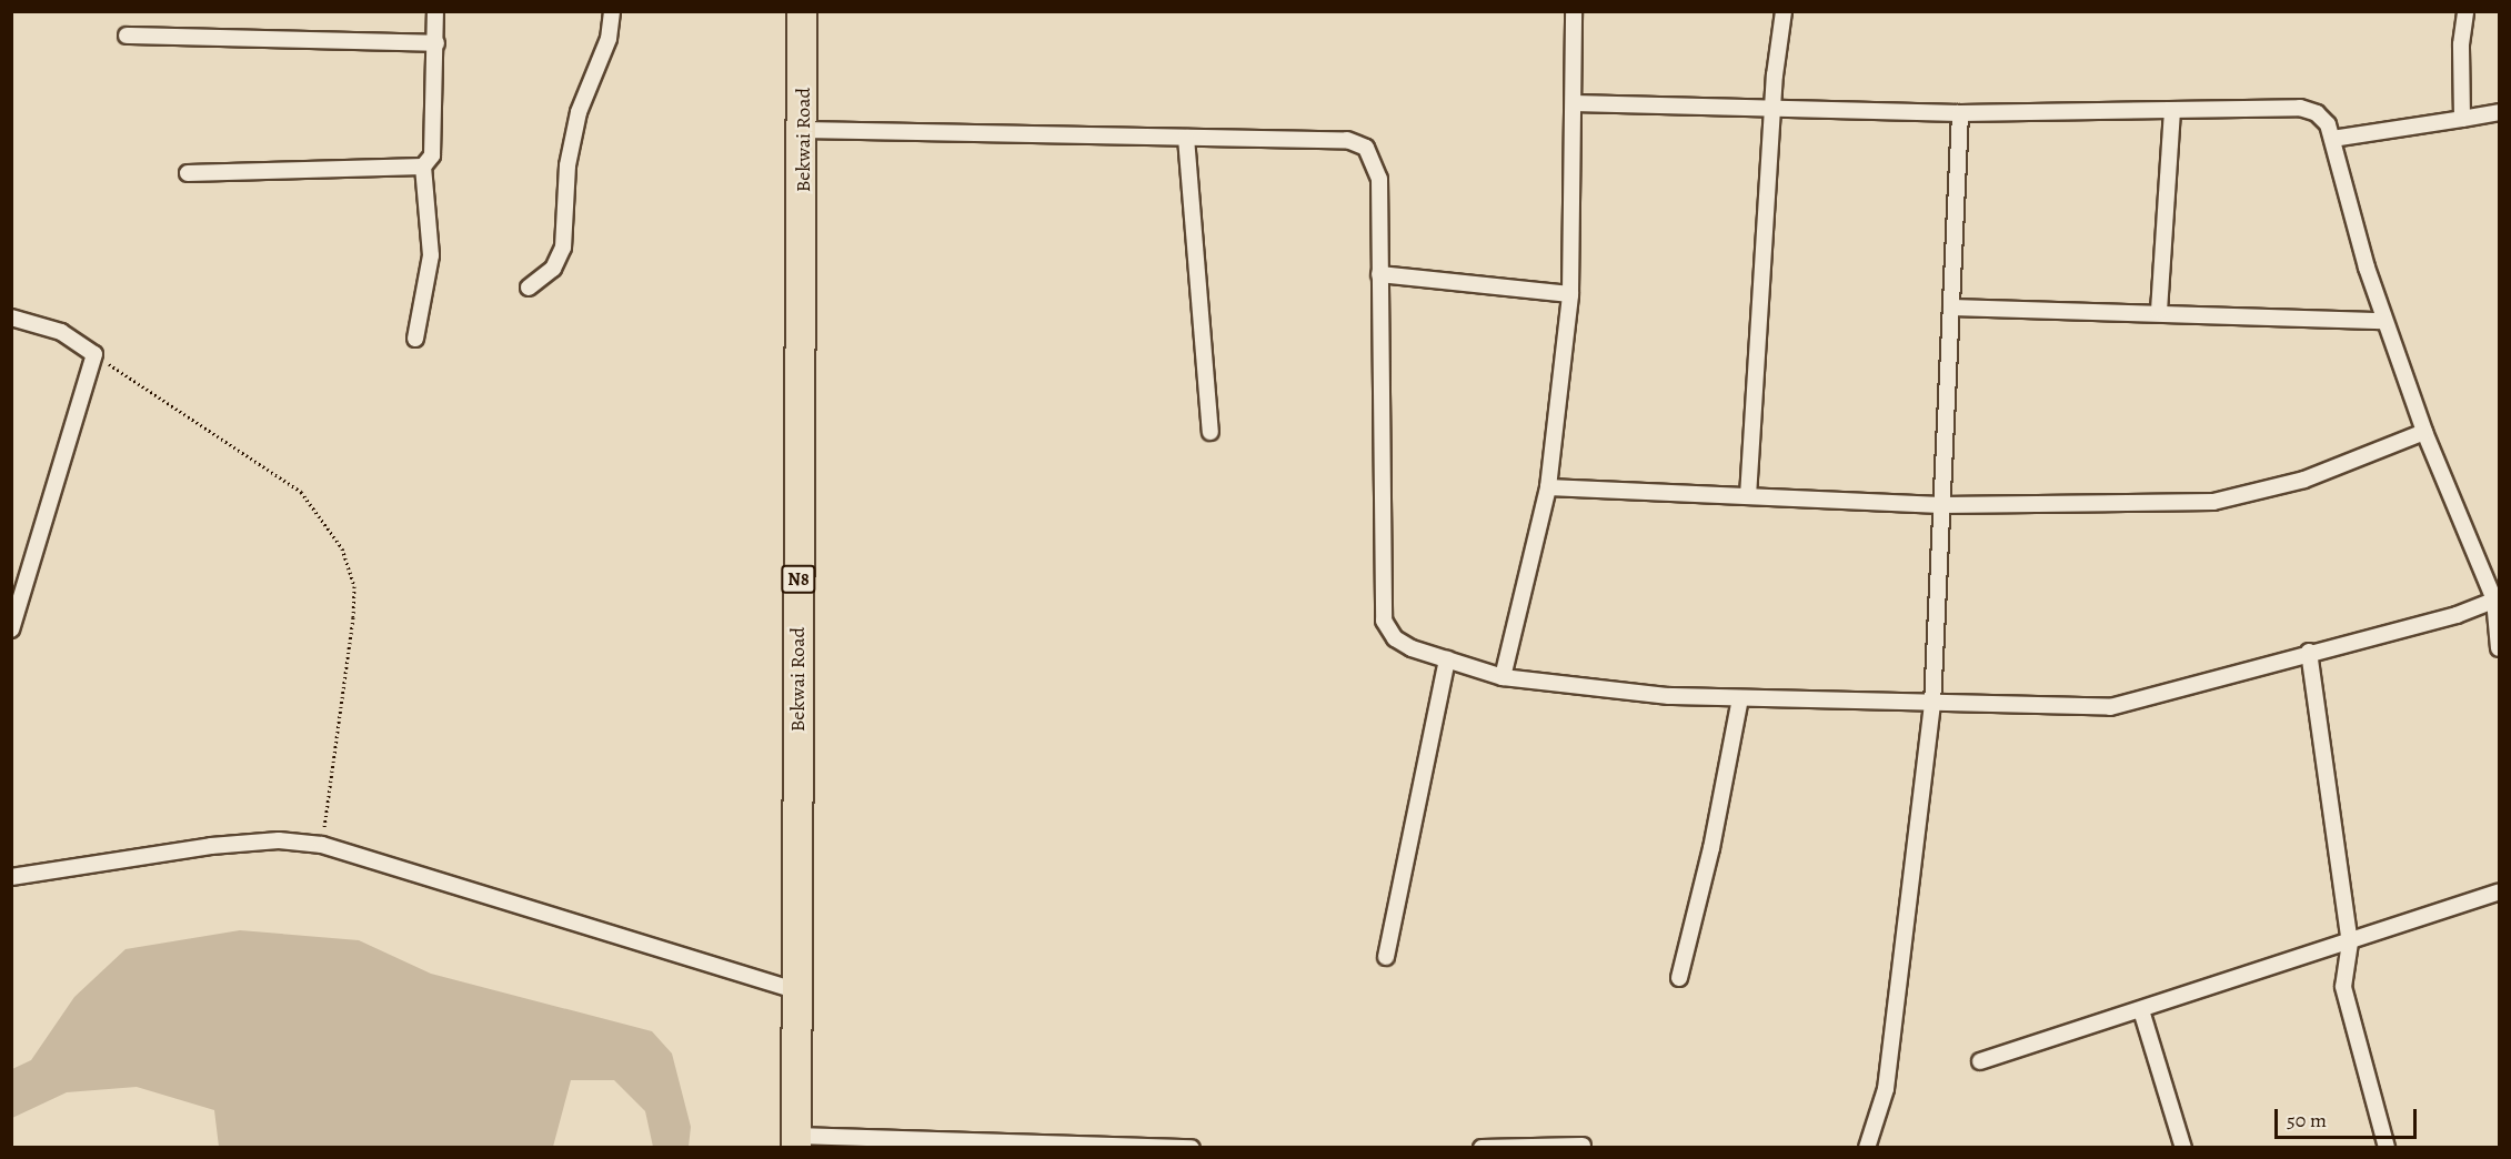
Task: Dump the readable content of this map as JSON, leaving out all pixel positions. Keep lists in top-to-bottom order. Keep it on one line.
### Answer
{"streets":{"highway":["Bekwai Road","N8"]},"scale_bar":"50 m"}
